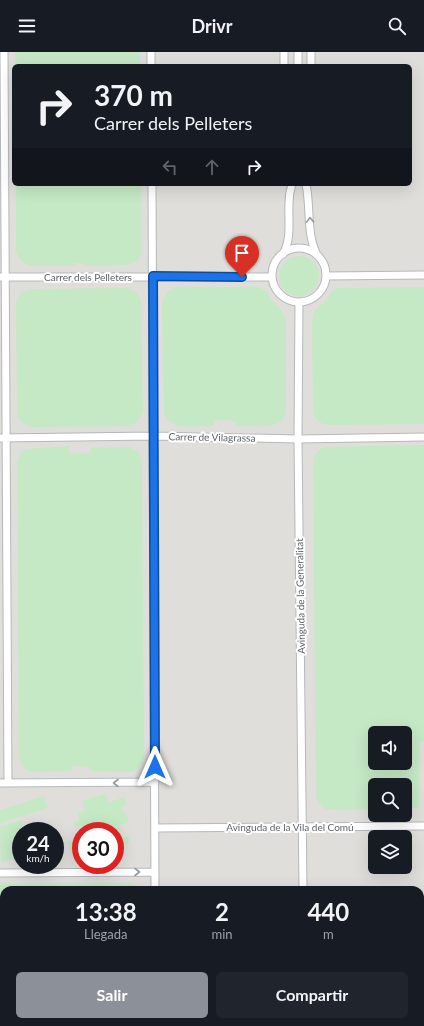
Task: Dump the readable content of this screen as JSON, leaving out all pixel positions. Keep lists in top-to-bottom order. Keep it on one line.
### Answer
{"streets":{"street":["Carrer dels Pelleters","Carrer de Vilagrassa","Avinguda de la Generalitat","Avinguda de la Vila del Comú"]},"crossings":[["Carrer dels Pelleters","Avinguda de la Generalitat"],["Carrer de Vilagrassa","Avinguda de la Generalitat"],["Avinguda de la Generalitat","Avinguda de la Vila del Comú"]],"page":{"header":"Drivr","turn":["370 m","Carrer dels Pelleters"],"speed":"24 km/h","limit":"30","eta":["13:38","Llegada","2","min","440","m"],"buttons":["Salir","Compartir"]}}
